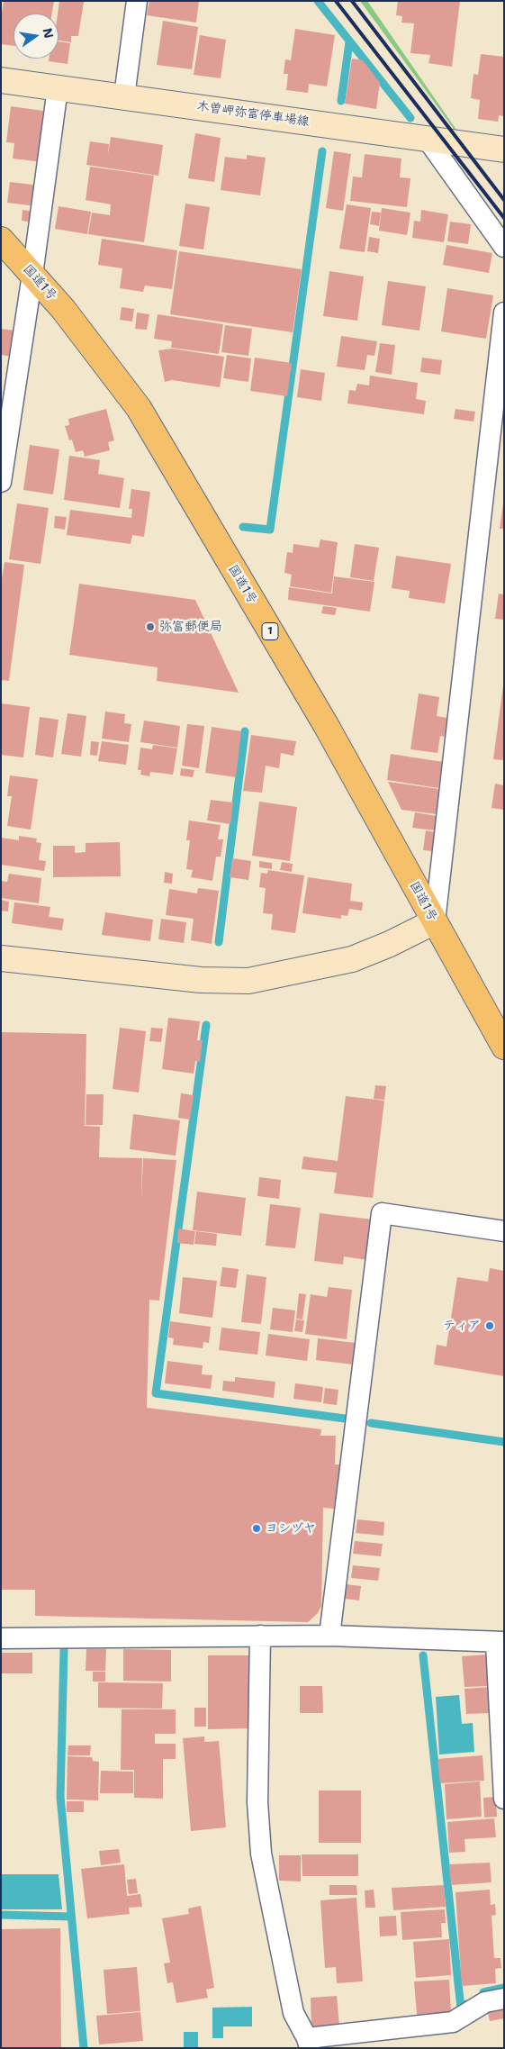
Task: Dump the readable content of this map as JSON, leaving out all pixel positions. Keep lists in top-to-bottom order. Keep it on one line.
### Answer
{"streets":{"highway":["国道1号","1"],"main road":["木曽岬弥富停車場線"]},"places":["弥富郵便局","ティア","ヨシヅヤ"],"north":"right"}
